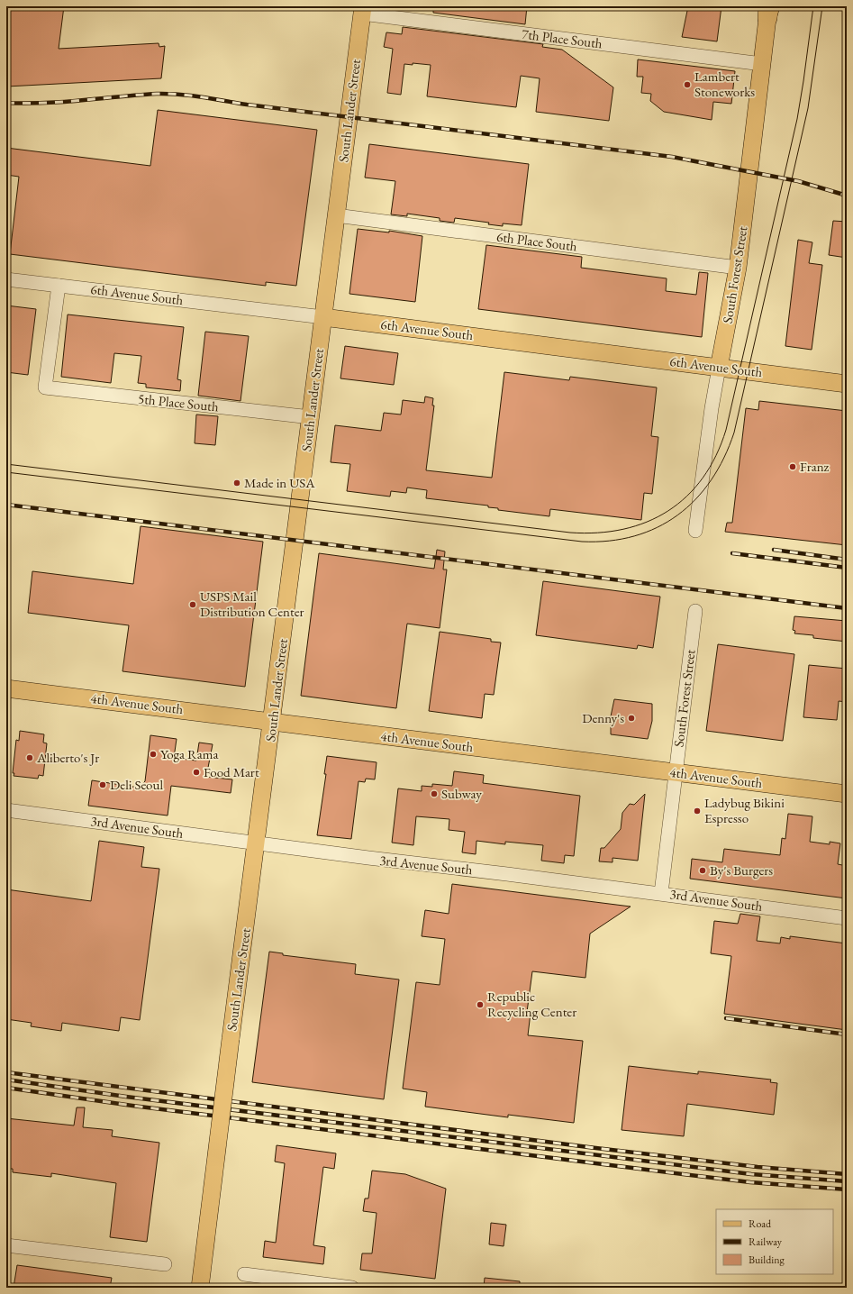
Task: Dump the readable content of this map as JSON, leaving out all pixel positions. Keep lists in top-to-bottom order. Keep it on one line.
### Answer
{"streets":{"main road":["South Lander Street","South Forest Street","6th Avenue South","4th Avenue South"],"street":["7th Place South","6th Place South","5th Place South","3rd Avenue South"]},"crossings":[["7th Place South","South Lander Street"],["7th Place South","South Forest Street"],["South Lander Street","6th Place South"],["South Lander Street","6th Avenue South"],["South Lander Street","5th Place South"],["South Lander Street","4th Avenue South"],["South Lander Street","3rd Avenue South"],["6th Place South","South Forest Street"],["South Forest Street","6th Avenue South"],["South Forest Street","4th Avenue South"],["South Forest Street","3rd Avenue South"],["6th Avenue South","5th Place South"]],"places":["Lambert Stoneworks","Franz","Made in USA","USPS Mail Distribution Center","Denny's","Yoga Rama","Aliberto's Jr","Food Mart","Deli Seoul","Subway","Ladybug Bikini Espresso","By's Burgers","Republic Recycling Center"],"legend":["Road","Railway","Building"]}
